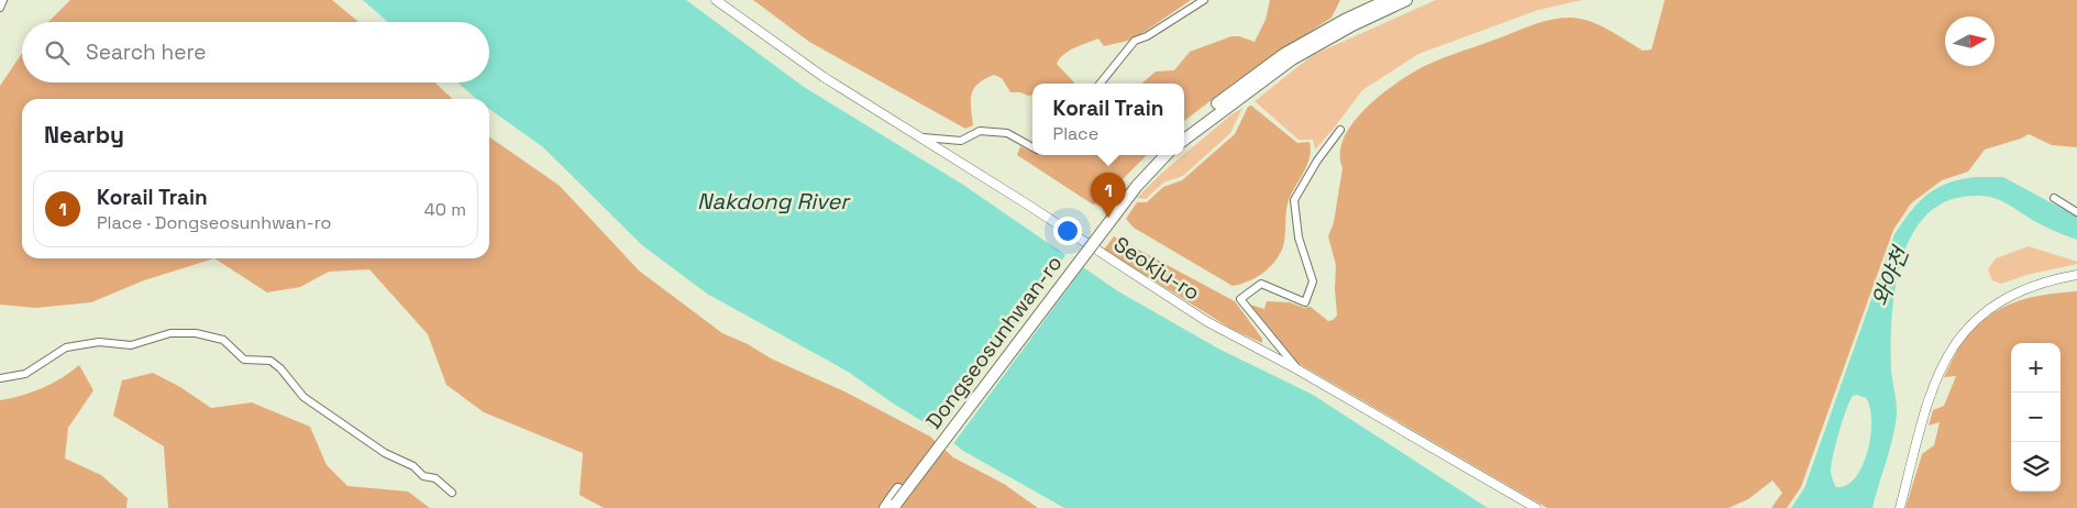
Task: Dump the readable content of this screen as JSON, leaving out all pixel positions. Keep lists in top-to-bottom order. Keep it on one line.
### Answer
{"streets":{"highway":["Dongseosunhwan-ro"],"street":["Seokju-ro"]},"water":["Nakdong River","와야천"],"north":"right","page":{"search":"Search here","popup":["Korail Train","Place"],"heading":"Nearby","list":[{"mark":"1","name":"Korail Train","note":"Place · Dongseosunhwan-ro","value":"40 m"}],"pins":"1","map_buttons":["+","−"]}}
